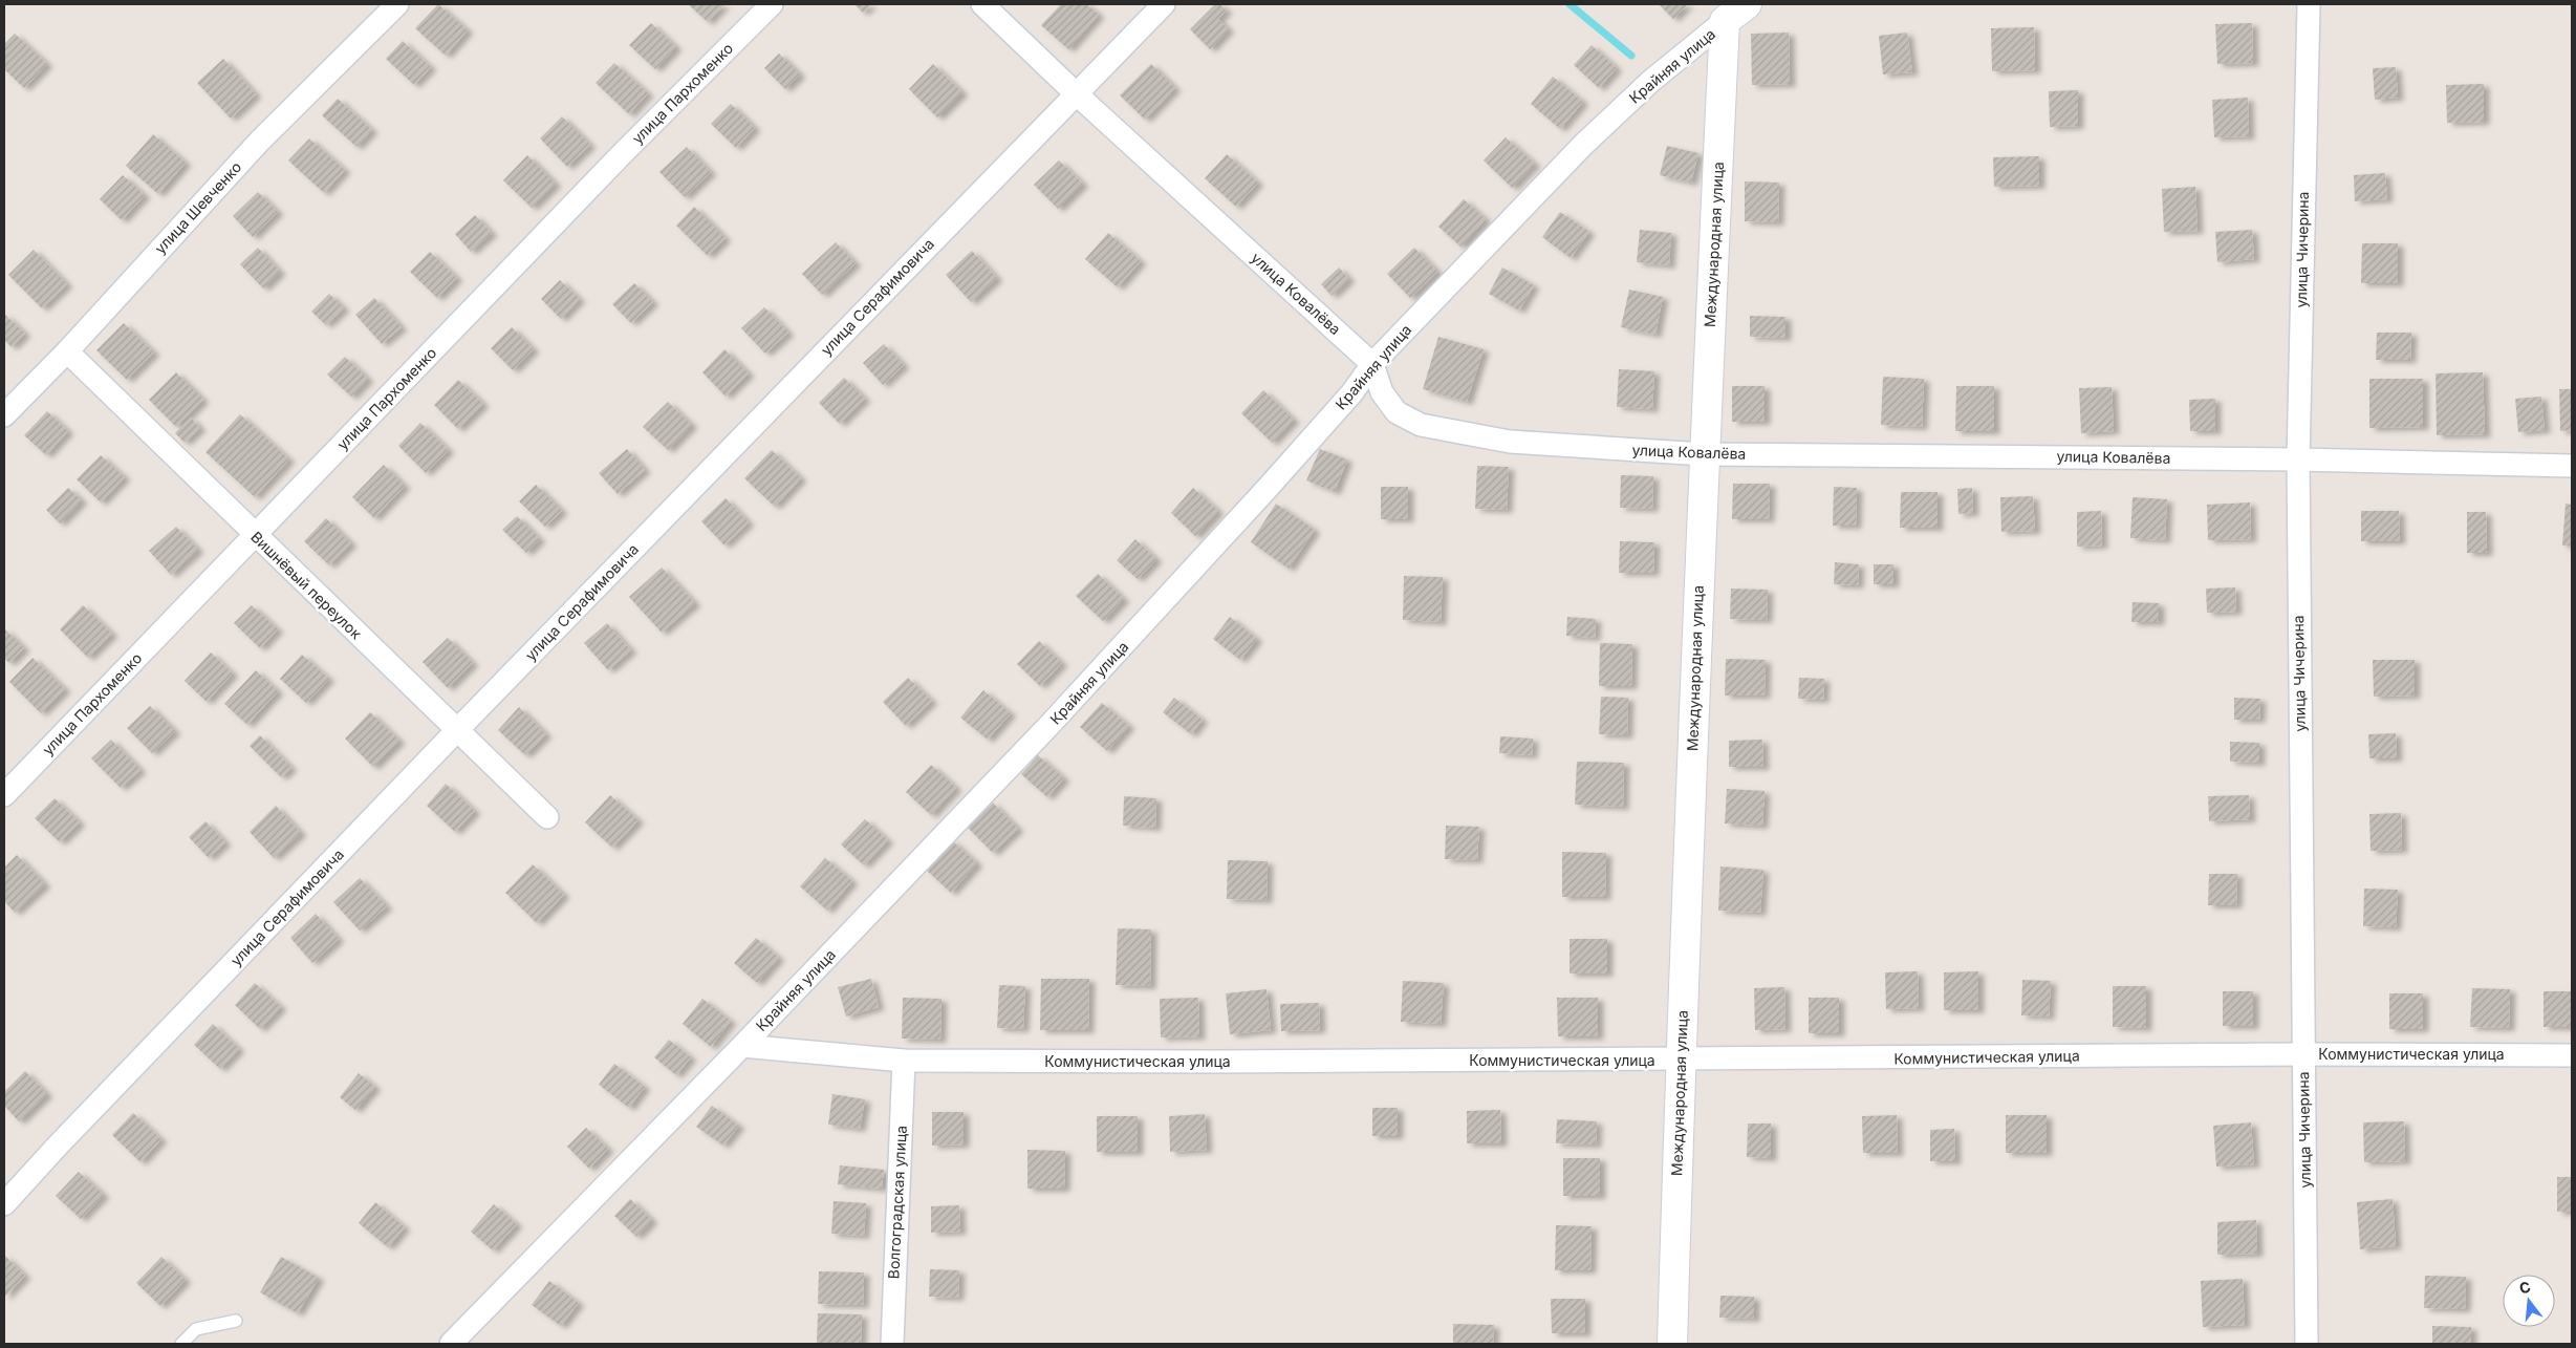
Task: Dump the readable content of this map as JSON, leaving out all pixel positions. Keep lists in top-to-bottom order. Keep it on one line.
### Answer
{"streets":{"street":["Крайняя улица","улица Пархоменко","улица Шевченко","Международная улица","улица Чичерина","улица Ковалёва","улица Серафимовича","Вишнёвый переулок","Коммунистическая улица","Волгоградская улица"]},"crossings":[["Крайняя улица","Международная улица"],["Крайняя улица","улица Ковалёва"],["Крайняя улица","Коммунистическая улица"],["улица Пархоменко","Вишнёвый переулок"],["улица Шевченко","Вишнёвый переулок"],["Международная улица","улица Ковалёва"],["Международная улица","Коммунистическая улица"],["улица Чичерина","улица Ковалёва"],["улица Чичерина","Коммунистическая улица"],["улица Ковалёва","улица Серафимовича"],["улица Серафимовича","Вишнёвый переулок"],["Коммунистическая улица","Волгоградская улица"]],"north":"top"}
